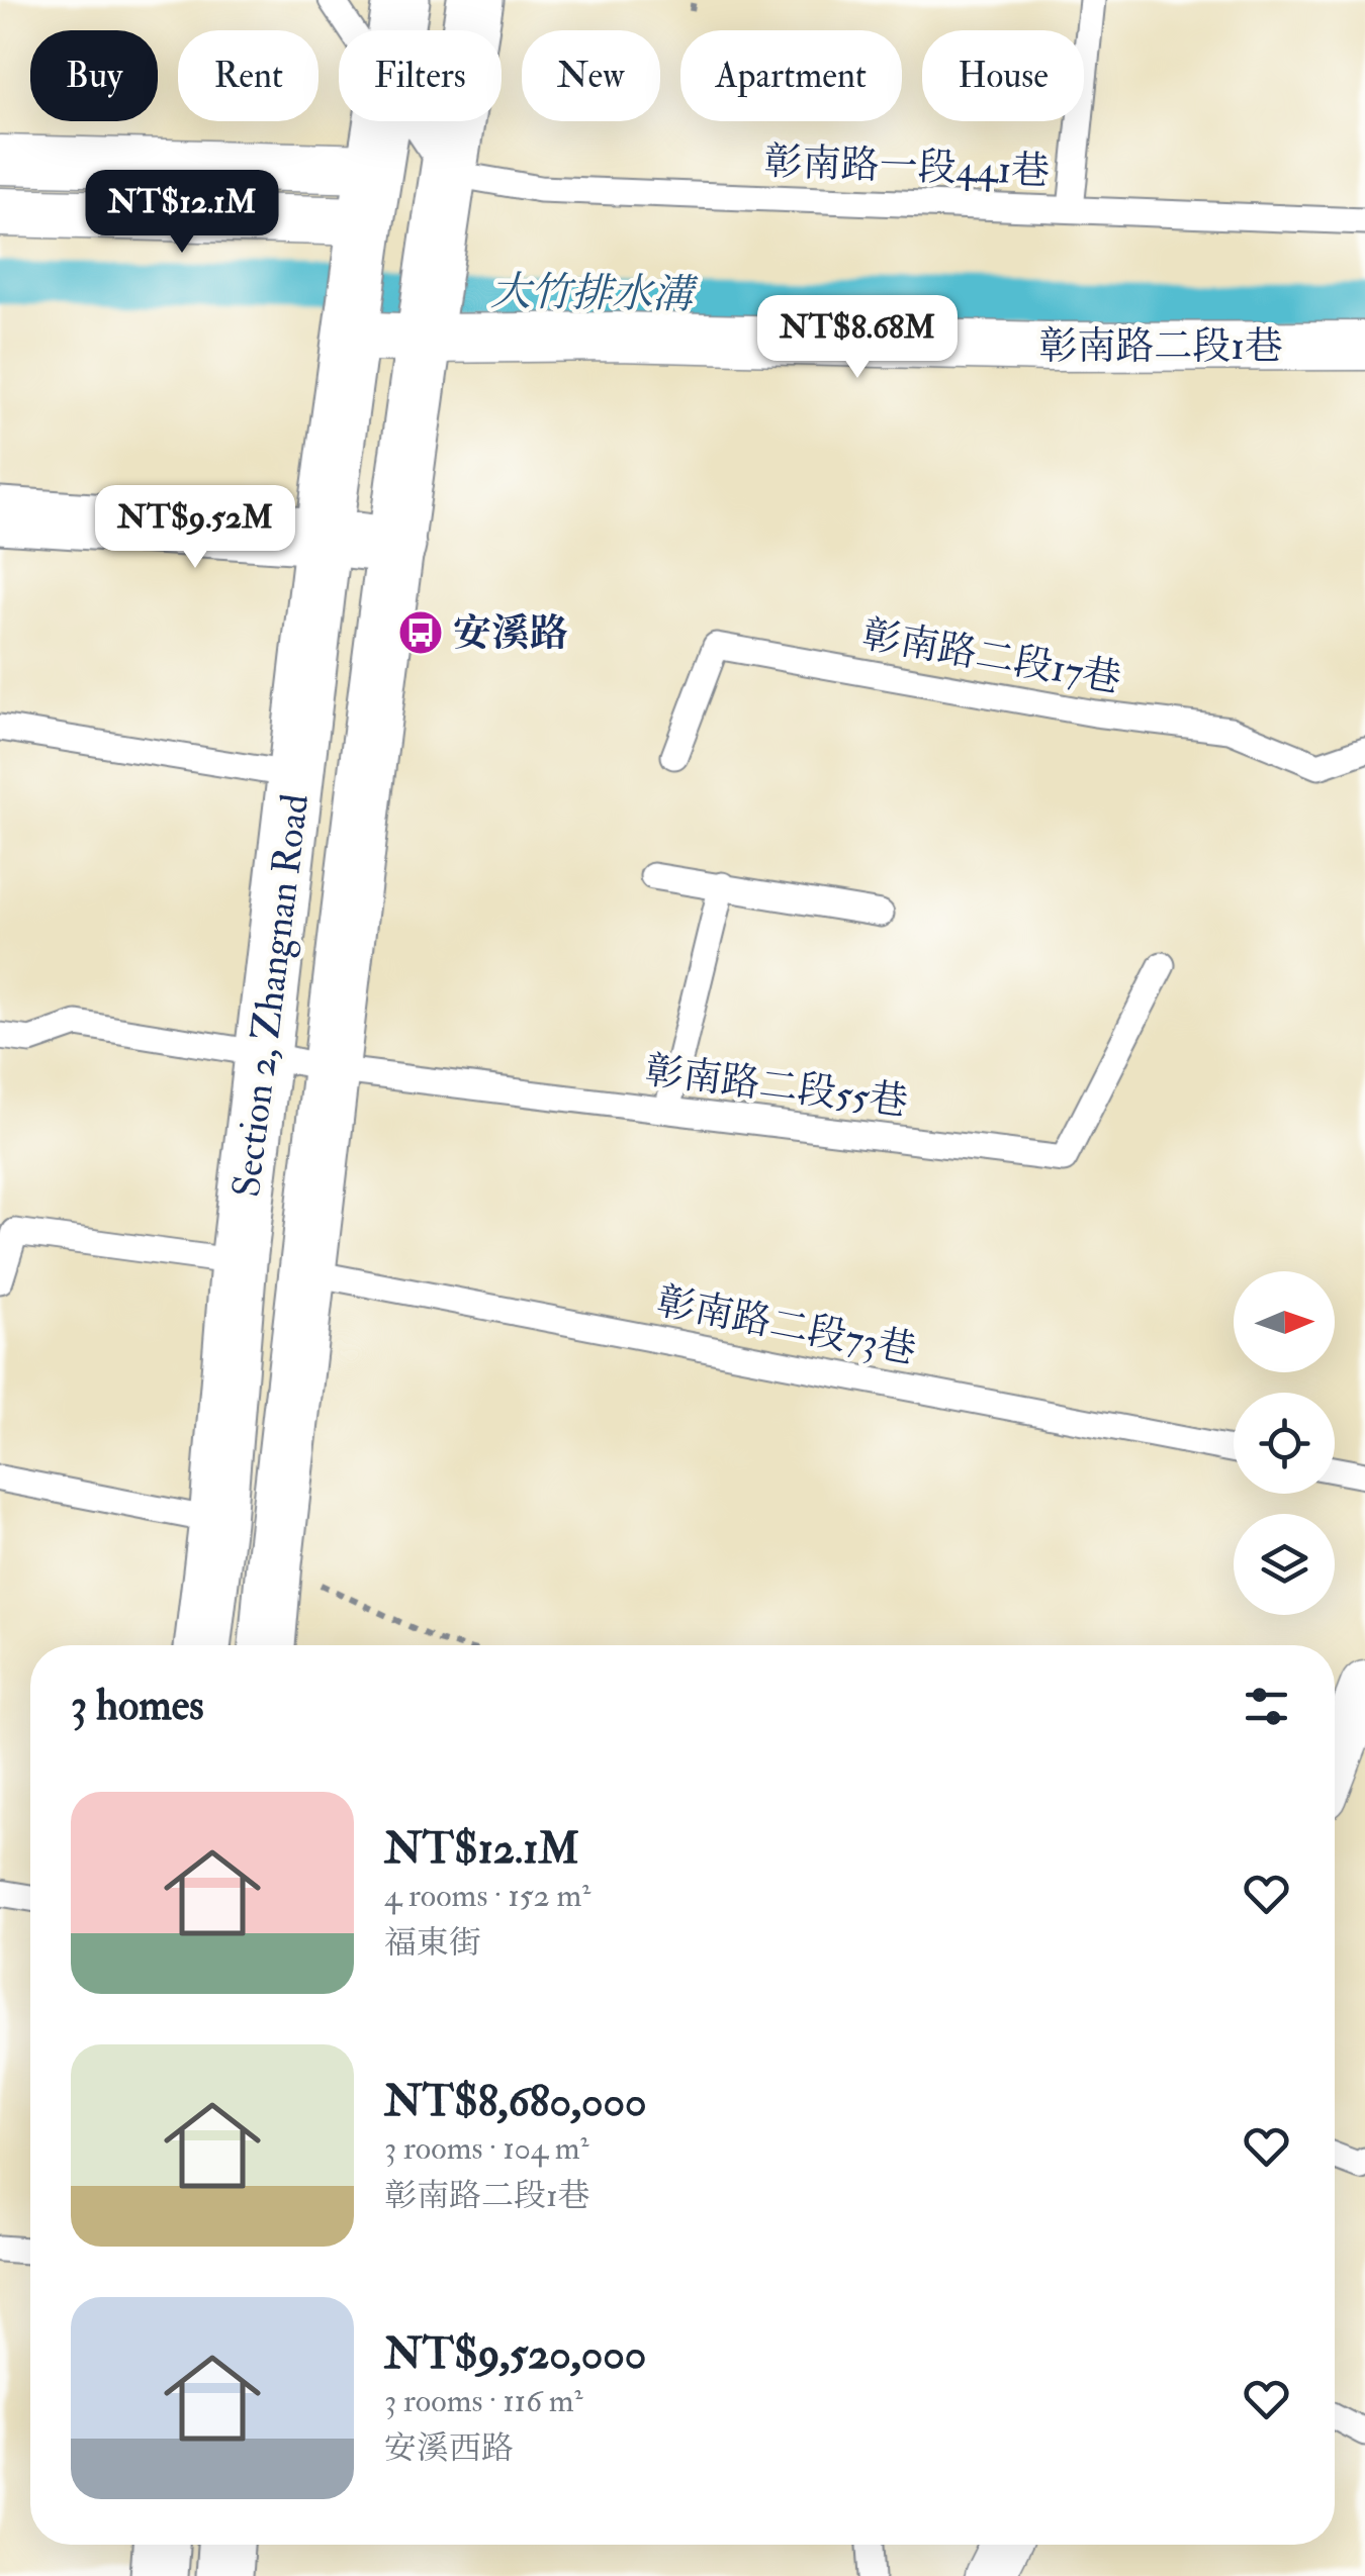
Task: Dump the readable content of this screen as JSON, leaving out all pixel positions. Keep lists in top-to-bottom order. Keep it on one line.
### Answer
{"streets":{"main road":["Section 2, Zhangnan Road"],"street":["彰南路二段1巷"],"lane":["彰南路一段441巷","彰南路二段17巷","彰南路二段55巷","彰南路二段73巷"]},"crossings":[["彰南路一段441巷","Section 2, Zhangnan Road"],["彰南路二段1巷","Section 2, Zhangnan Road"],["Section 2, Zhangnan Road","彰南路二段55巷"],["Section 2, Zhangnan Road","彰南路二段73巷"]],"water":["大竹排水溝"],"places":{"bus stop":["安溪路"]},"north":"right","page":{"chip":["Buy","Rent","Filters","New","Apartment","House"],"price":["NT$12.1M","NT$8.68M","NT$9.52M"],"heading":"3 homes","list":[{"name":"NT$12.1M","note":"4 rooms · 152 m² · 福東街"},{"name":"NT$8,680,000","note":"3 rooms · 104 m² · 彰南路二段1巷"},{"name":"NT$9,520,000","note":"3 rooms · 116 m² · 安溪西路"}]}}
